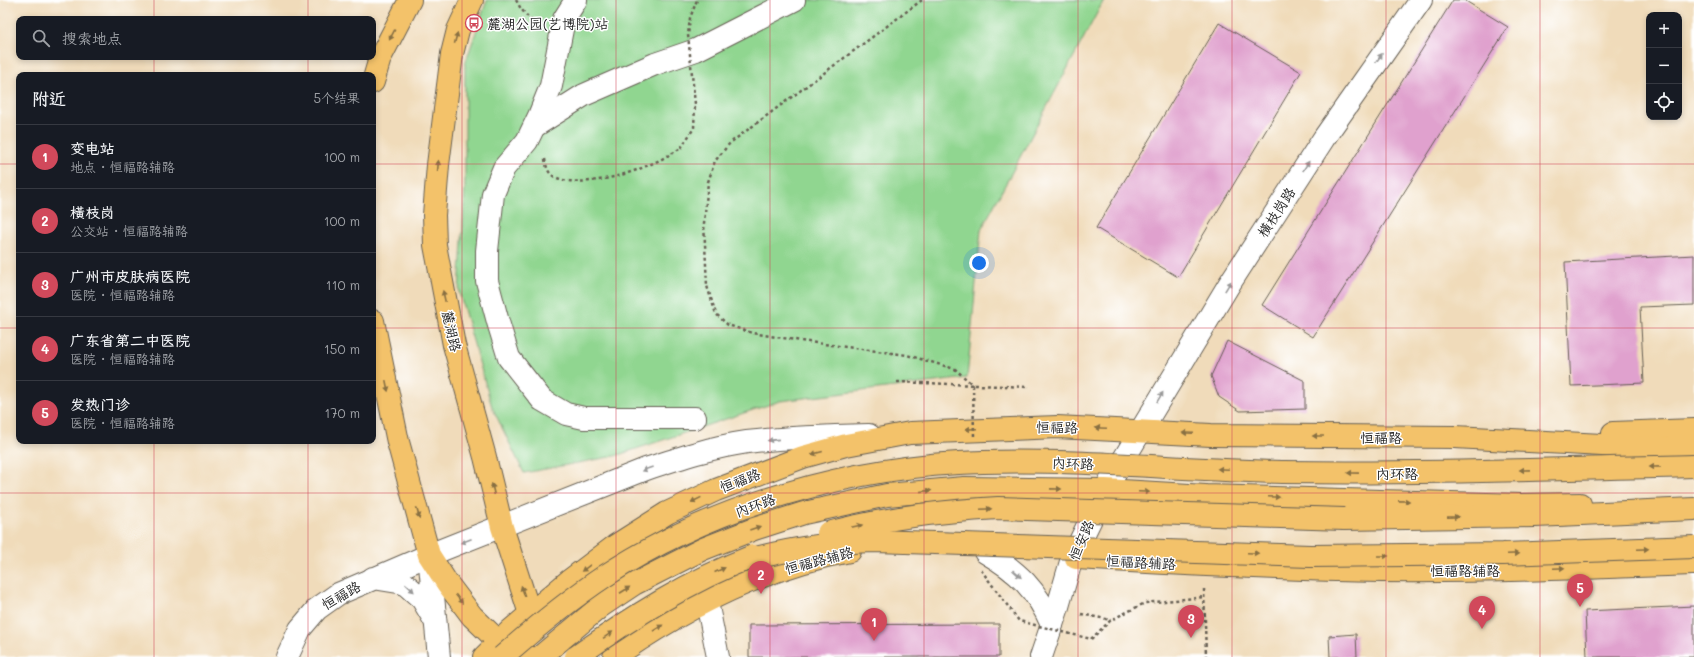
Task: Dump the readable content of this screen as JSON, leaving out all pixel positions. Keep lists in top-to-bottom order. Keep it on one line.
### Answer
{"streets":{"main road":["麓湖路","恒福路","内环路","恒福路辅路"],"street":["横枝岗路","恒安路"]},"crossings":[["横枝岗路","恒福路"],["横枝岗路","恒安路"],["麓湖路","恒福路"],["恒福路","内环路"],["恒福路","恒安路"],["恒安路","恒福路辅路"]],"one_way":["横枝岗路","恒福路"],"places":{"bus stop":["麓湖公园(艺博院)站"]},"page":{"map_buttons":["+","−"],"search":"搜索地点","heading":["附近","5个结果"],"list":[{"mark":"1","name":"变电站","note":"地点 · 恒福路辅路","value":"100 m"},{"mark":"2","name":"横枝岗","note":"公交站 · 恒福路辅路","value":"100 m"},{"mark":"3","name":"广州市皮肤病医院","note":"医院 · 恒福路辅路","value":"110 m"},{"mark":"4","name":"广东省第二中医院","note":"医院 · 恒福路辅路","value":"150 m"},{"mark":"5","name":"发热门诊","note":"医院 · 恒福路辅路","value":"170 m"}],"pins":["2","5","4","3","1"]}}
